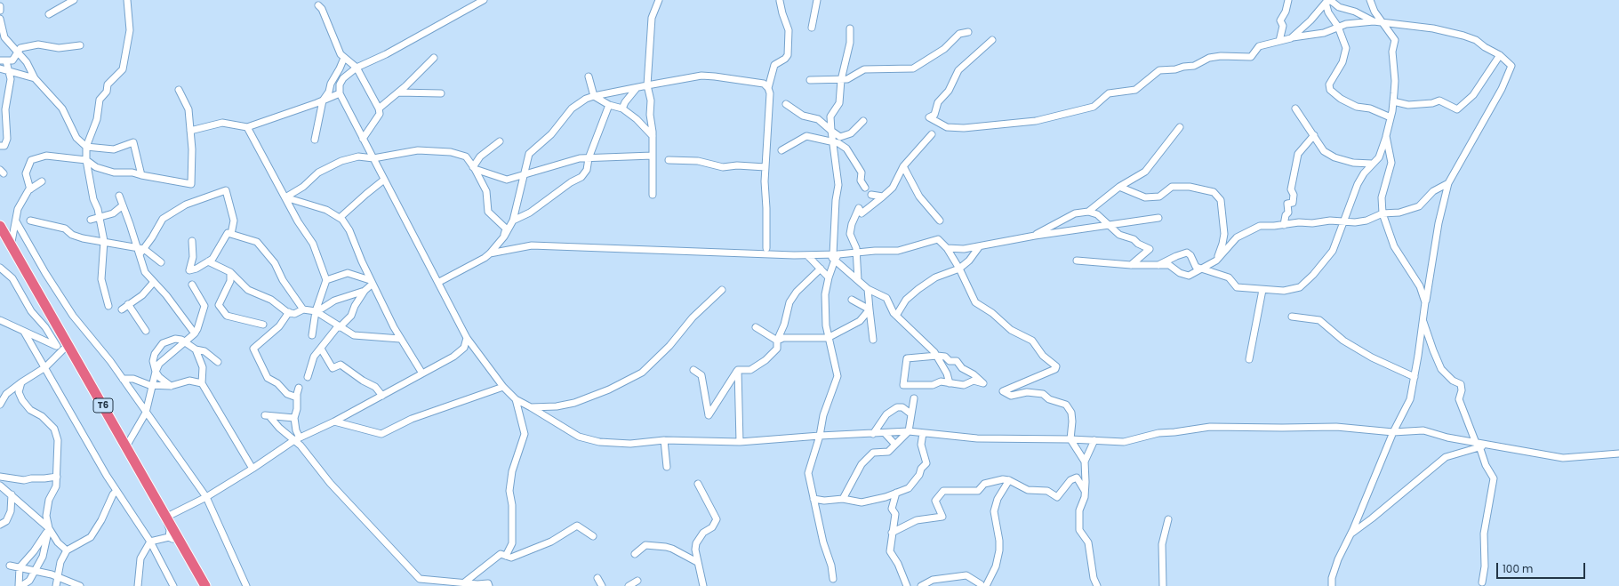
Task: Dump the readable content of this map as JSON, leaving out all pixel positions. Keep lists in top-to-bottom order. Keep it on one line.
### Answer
{"streets":{"highway":["T6"]},"scale_bar":"100 m"}
